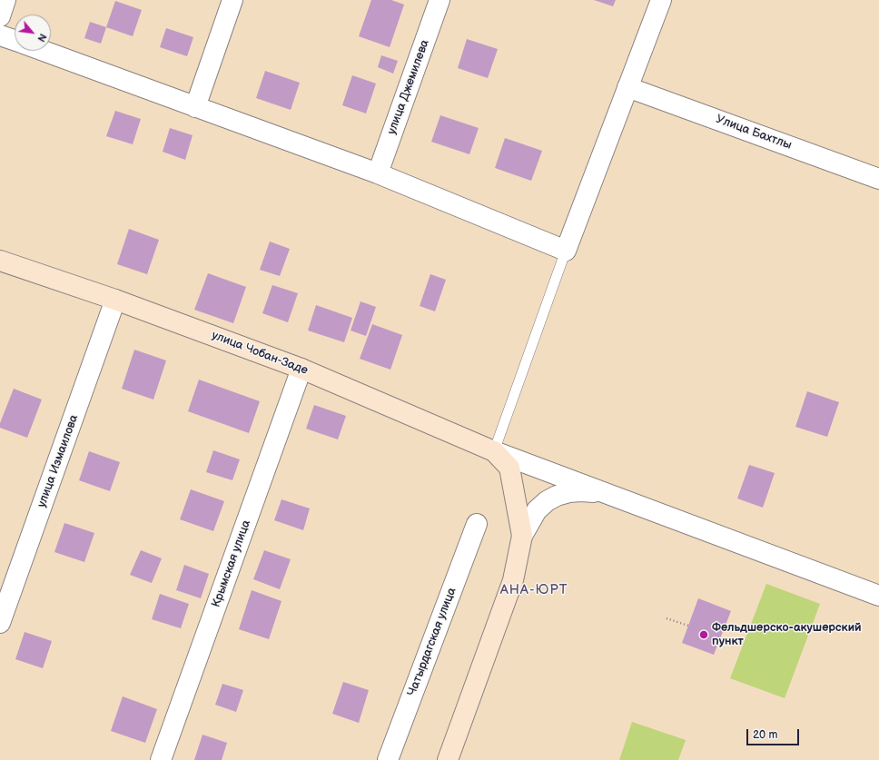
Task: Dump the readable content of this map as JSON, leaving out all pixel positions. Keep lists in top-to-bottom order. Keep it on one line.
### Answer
{"streets":{"main road":["улица Чобан-Заде"],"street":["улица Джемилева","Улица Бахтлы","улица Измаилова","Крымская улица","Чатырдагская улица"]},"crossings":[["улица Чобан-Заде","улица Измаилова"],["улица Чобан-Заде","Крымская улица"]],"districts":["АНА-ЮРТ"],"places":["Фельдшерско-акушерский пункт"],"scale_bar":"20 m","north":"bottom right"}
